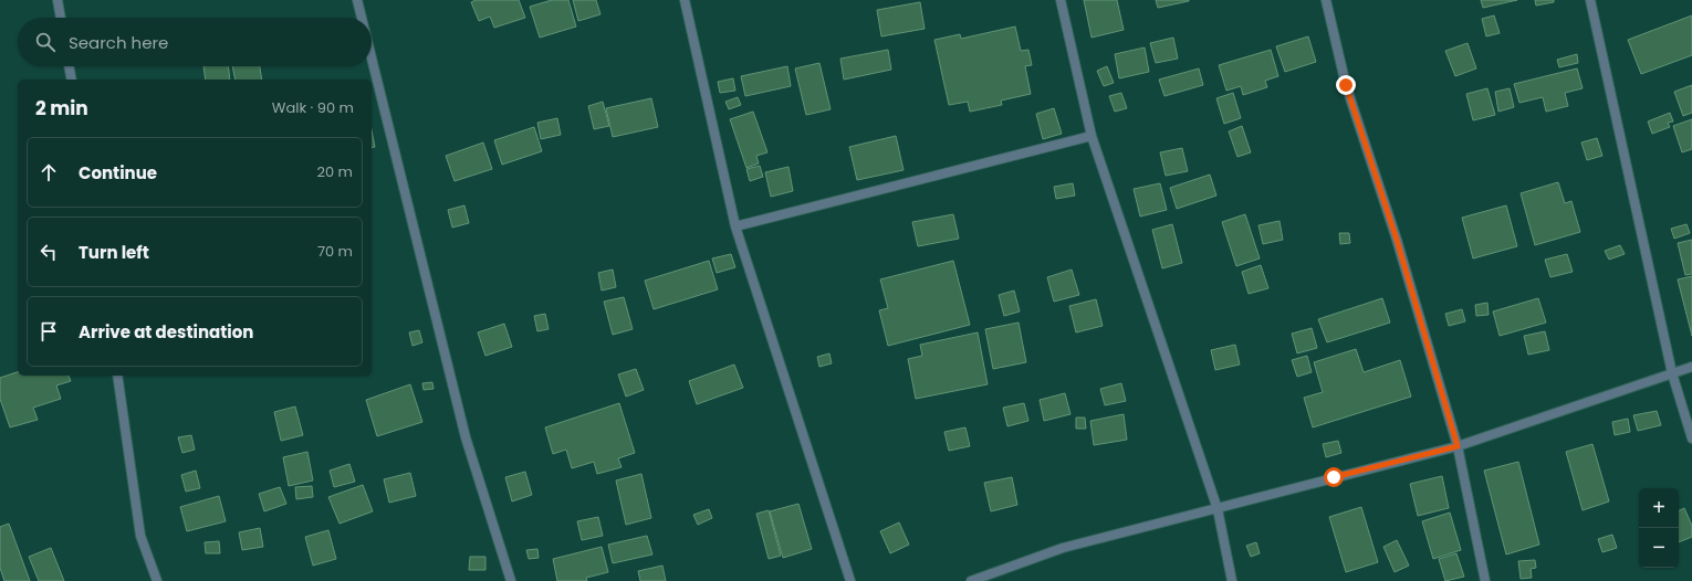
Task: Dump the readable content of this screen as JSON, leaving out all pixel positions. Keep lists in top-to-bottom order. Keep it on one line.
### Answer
{"page":{"search":"Search here","heading":["2 min","Walk · 90 m"],"list":[["Continue","20 m"],["Turn left","70 m"],"Arrive at destination"],"map_buttons":["+","−"]}}
